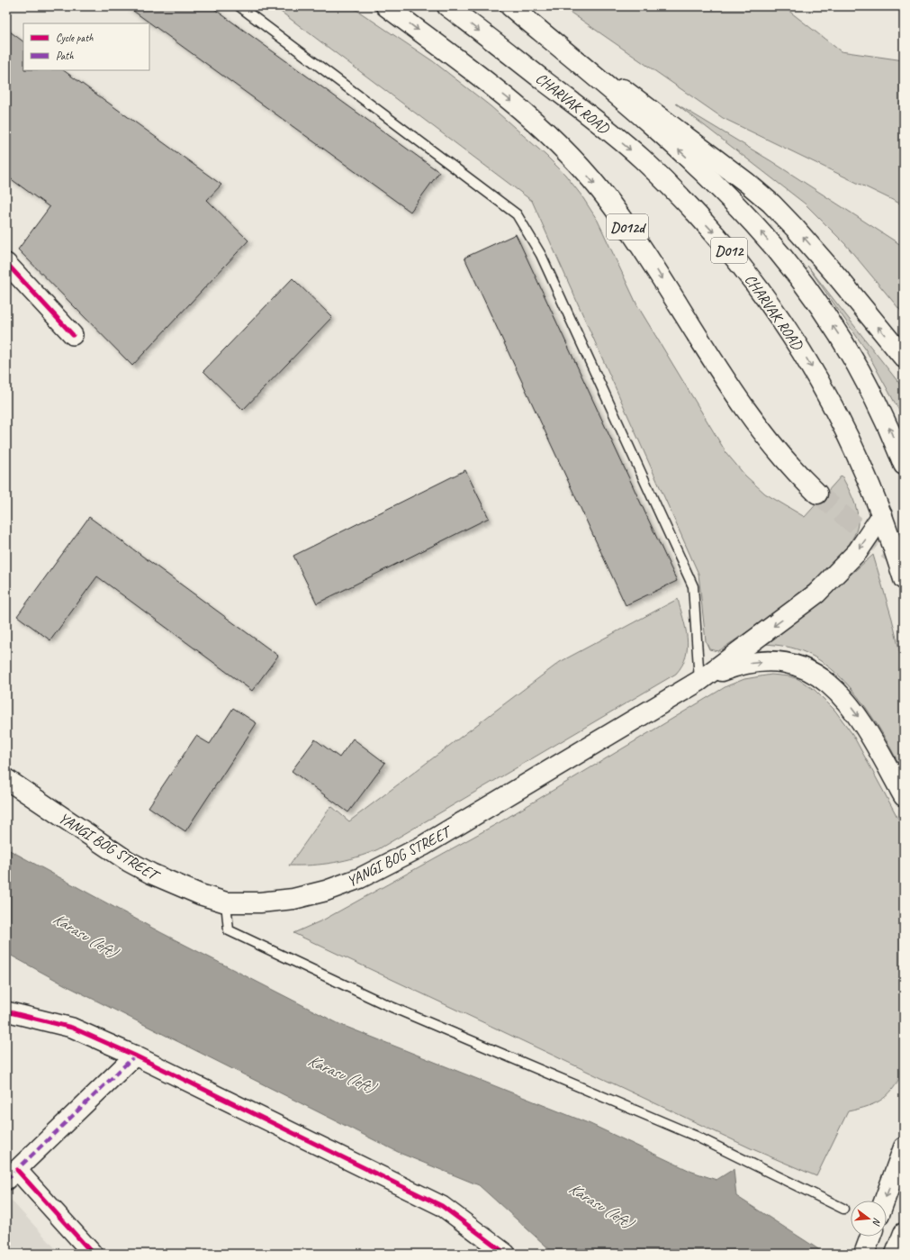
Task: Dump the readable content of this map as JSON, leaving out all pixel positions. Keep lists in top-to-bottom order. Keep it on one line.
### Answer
{"streets":{"main road":["CHARVAK ROAD","D012d","D012","YANGI BOG STREET"]},"water":["Karasu (left)"],"legend":["Cycle path","Path"],"north":"right"}
